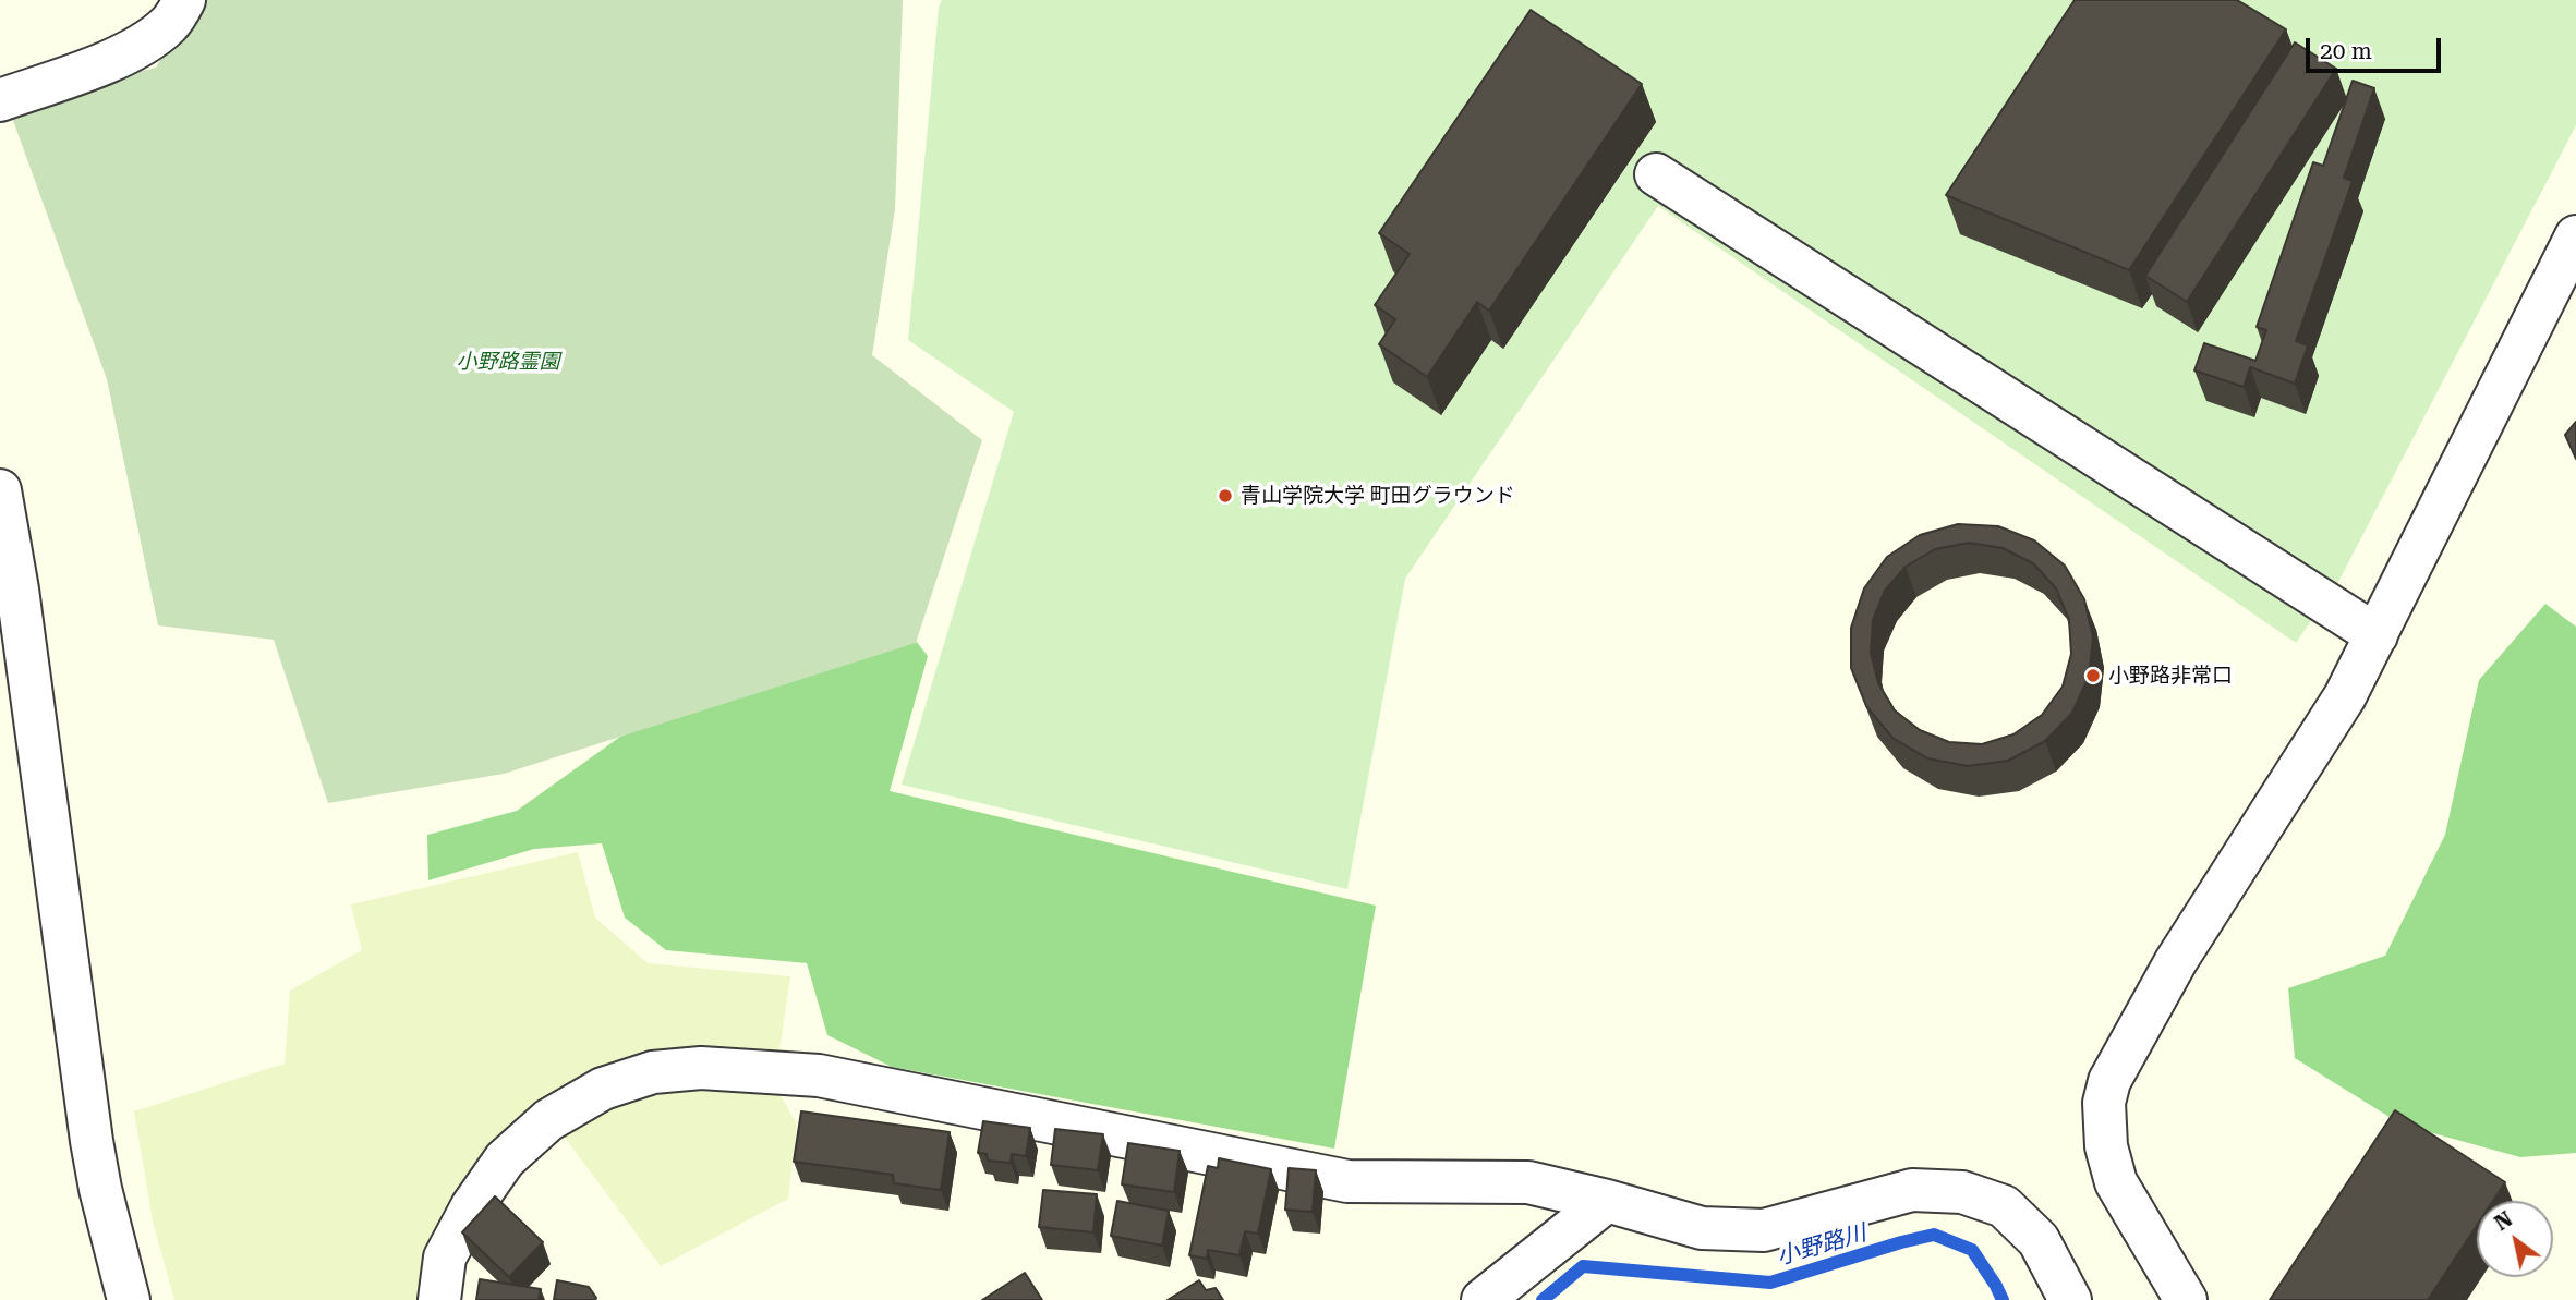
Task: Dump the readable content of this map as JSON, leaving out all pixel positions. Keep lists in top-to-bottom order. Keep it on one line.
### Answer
{"water":["小野路川"],"parks":["小野路霊園"],"places":["青山学院大学 町田グラウンド","小野路非常口"],"scale_bar":"20 m","north":"top left"}
